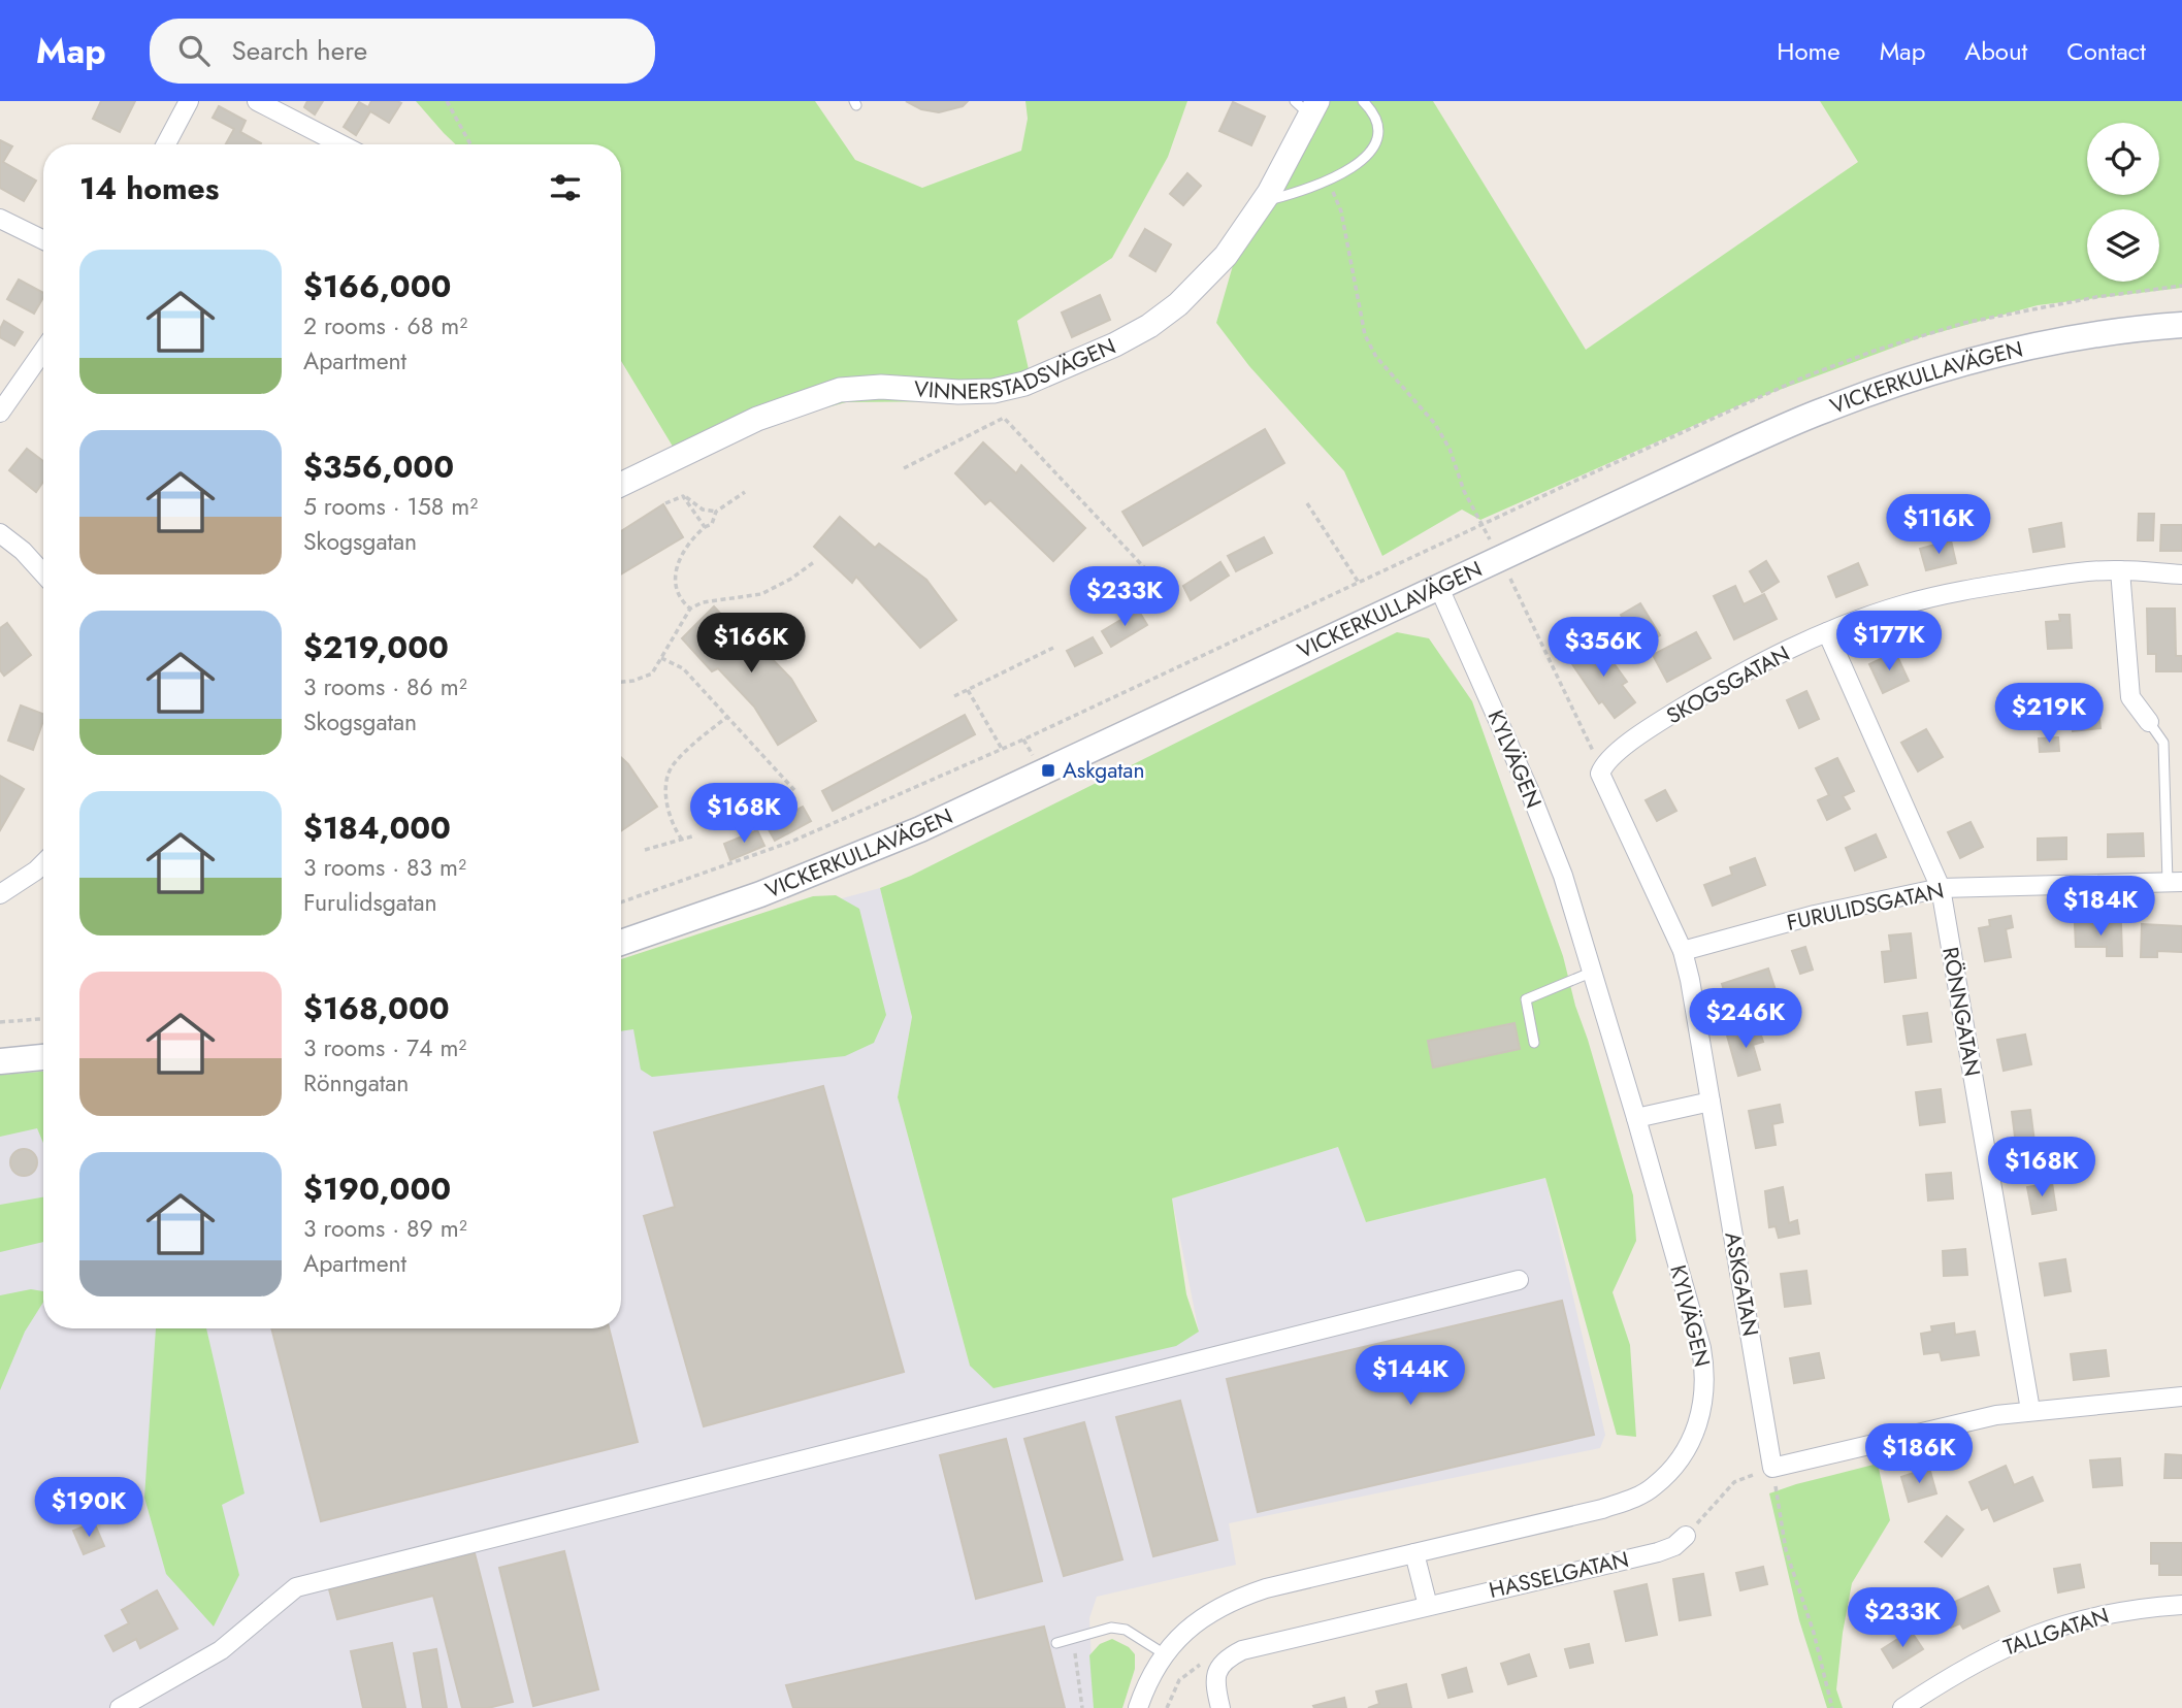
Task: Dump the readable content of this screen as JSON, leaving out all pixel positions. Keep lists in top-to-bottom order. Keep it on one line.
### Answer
{"streets":{"main road":["VICKERKULLAVÄGEN"],"street":["VINNERSTADSVÄGEN","SKOGSGATAN","KYLVÄGEN","FURULIDSGATAN","RÖNNGATAN","ASKGATAN","HASSELGATAN","TALLGATAN"]},"crossings":[["VICKERKULLAVÄGEN","KYLVÄGEN"],["SKOGSGATAN","RÖNNGATAN"],["SKOGSGATAN","ASKGATAN"],["FURULIDSGATAN","RÖNNGATAN"],["FURULIDSGATAN","ASKGATAN"]],"places":{"transit":["Askgatan"]},"page":{"header":"Map","search":"Search here","nav":["Home","Map","About","Contact"],"heading":"14 homes","list":[{"name":"$166,000","note":"2 rooms · 68 m² · Apartment"},{"name":"$356,000","note":"5 rooms · 158 m² · Skogsgatan"},{"name":"$219,000","note":"3 rooms · 86 m² · Skogsgatan"},{"name":"$184,000","note":"3 rooms · 83 m² · Furulidsgatan"},{"name":"$168,000","note":"3 rooms · 74 m² · Rönngatan"},{"name":"$190,000","note":"3 rooms · 89 m² · Apartment"}],"price":["$116K","$233K","$177K","$166K","$356K","$219K","$168K","$184K","$246K","$168K","$144K","$186K","$190K","$233K"]}}
